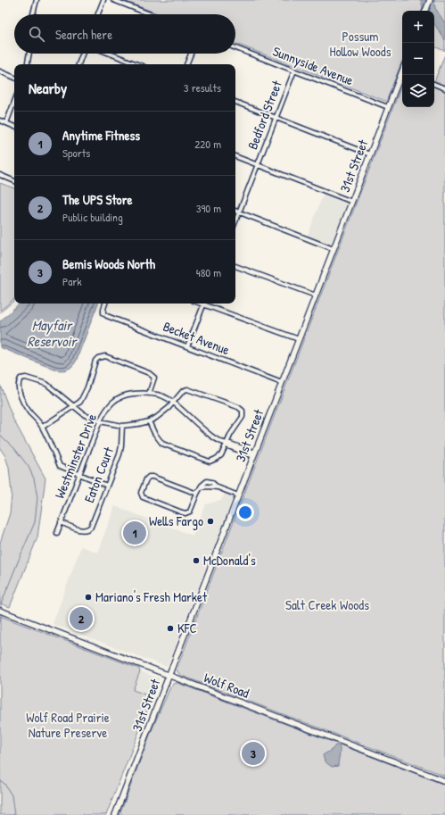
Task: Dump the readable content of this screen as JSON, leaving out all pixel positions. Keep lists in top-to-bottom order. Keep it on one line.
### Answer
{"streets":{"main road":["31st Street","Wolf Road"],"street":["Sunnyside Avenue","Bedford Street","Becket Avenue","Westminster Drive","Eaton Court"]},"crossings":[["Sunnyside Avenue","Bedford Street"],["Sunnyside Avenue","31st Street"],["31st Street","Becket Avenue"],["31st Street","Westminster Drive"],["31st Street","Wolf Road"],["Westminster Drive","Eaton Court"]],"water":["Mayfair Reservoir"],"parks":["Possum Hollow Woods","Salt Creek Woods","Wolf Road Prairie Nature Preserve"],"places":["Wells Fargo","McDonald's","Mariano's Fresh Market","KFC"],"page":{"map_buttons":["+","−"],"search":"Search here","heading":["Nearby","3 results"],"list":[{"mark":"1","name":"Anytime Fitness","note":"Sports","value":"220 m"},{"mark":"2","name":"The UPS Store","note":"Public building","value":"390 m"},{"mark":"3","name":"Bemis Woods North","note":"Park","value":"480 m"}],"pins":["1","2","3"]}}
